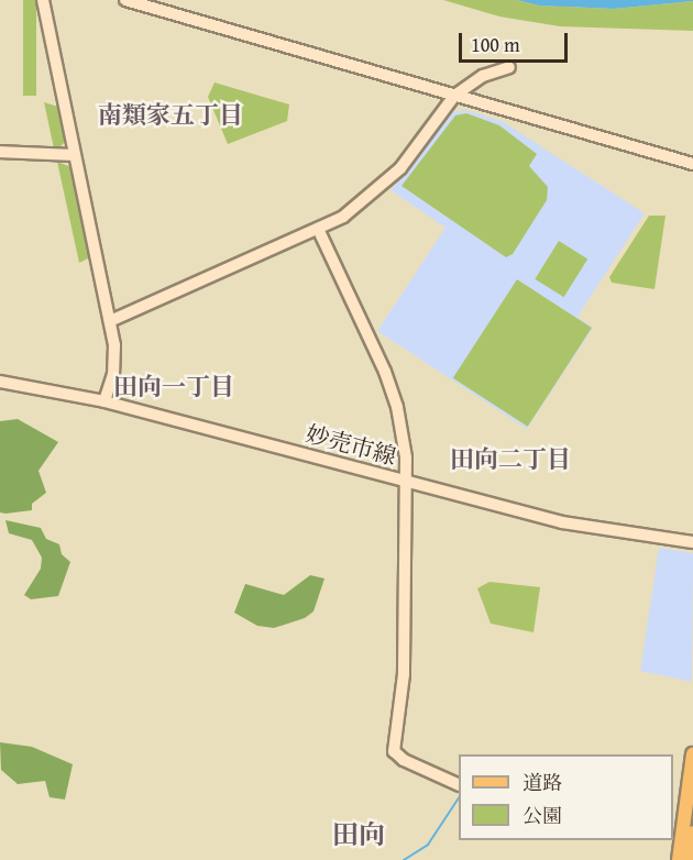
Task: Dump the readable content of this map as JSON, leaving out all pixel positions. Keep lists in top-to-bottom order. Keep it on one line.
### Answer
{"streets":{"street":["妙売市線"]},"districts":["南類家五丁目","田向一丁目","田向二丁目","田向"],"legend":["道路","公園"],"scale_bar":"100 m"}
